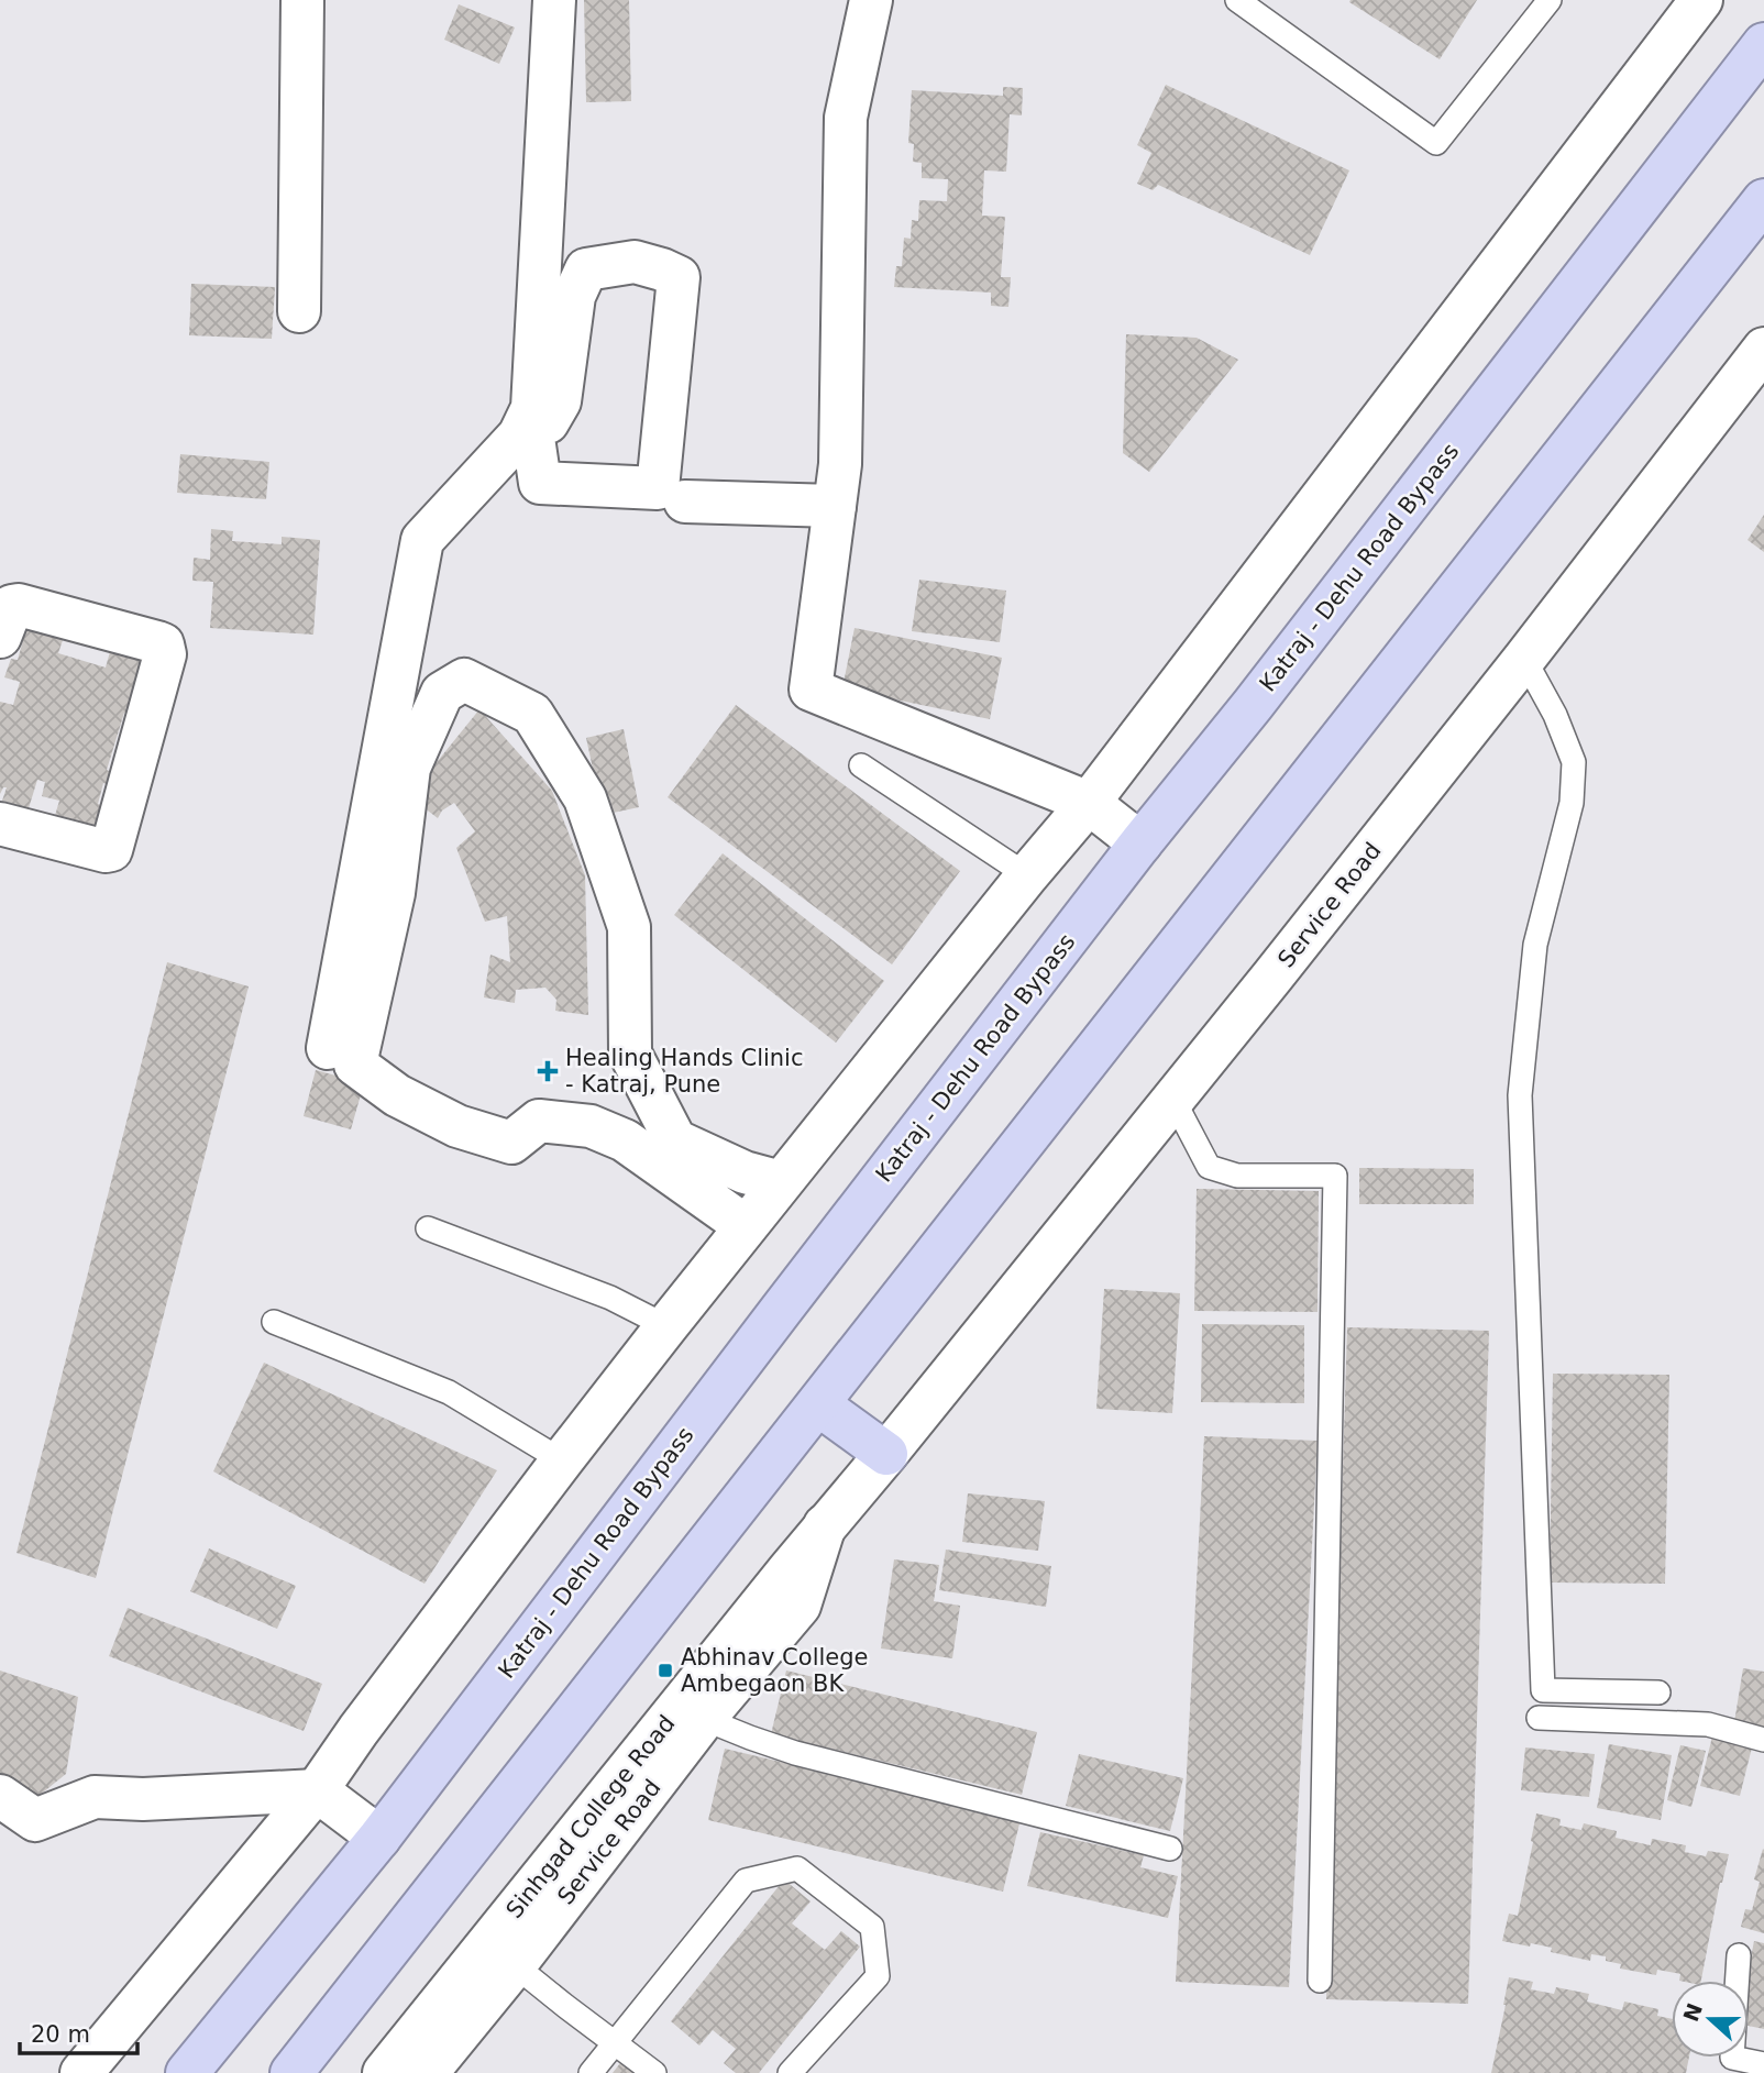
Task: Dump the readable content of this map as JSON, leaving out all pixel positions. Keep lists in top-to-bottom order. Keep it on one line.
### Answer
{"streets":{"highway":["Katraj - Dehu Road Bypass"],"street":["Service Road","Sinhgad College Road"]},"crossings":[["Service Road","Sinhgad College Road"]],"places":{"health":["Healing Hands Clinic - Katraj, Pune"],"transit":["Abhinav College Ambegaon BK"]},"scale_bar":"20 m","north":"left"}
